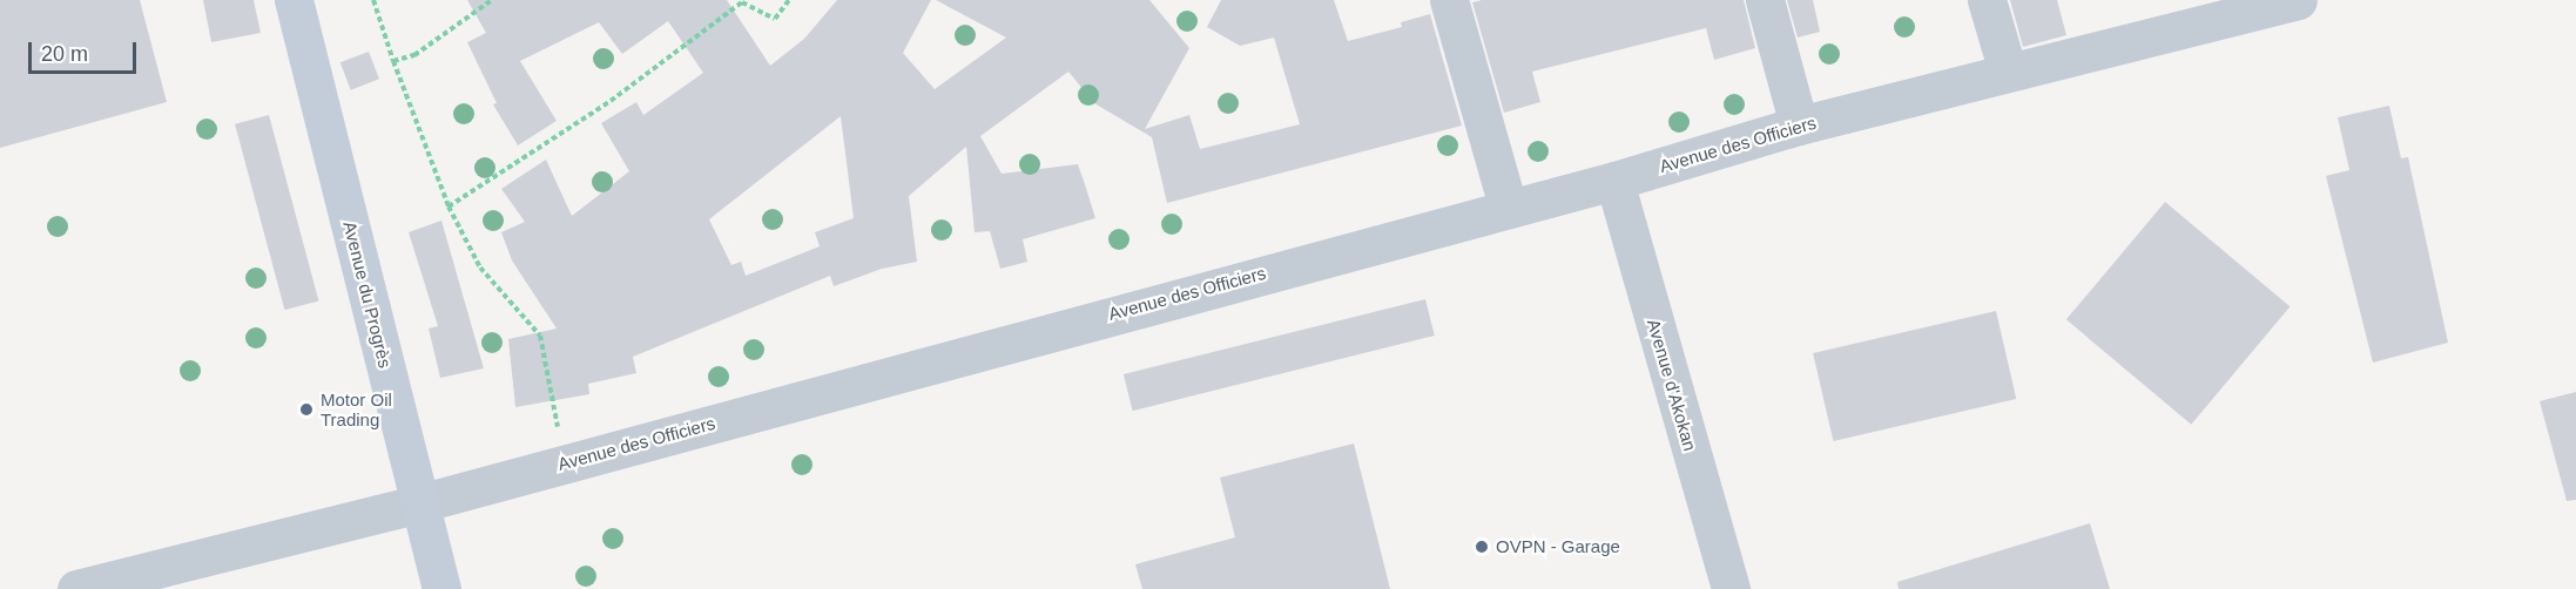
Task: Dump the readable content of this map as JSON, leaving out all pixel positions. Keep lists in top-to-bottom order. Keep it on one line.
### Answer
{"streets":{"street":["Avenue des Officiers","Avenue du Progrès","Avenue d'Akokan"]},"crossings":[["Avenue des Officiers","Avenue du Progrès"],["Avenue des Officiers","Avenue d'Akokan"]],"places":["Motor Oil Trading","OVPN - Garage"],"scale_bar":"20 m"}
